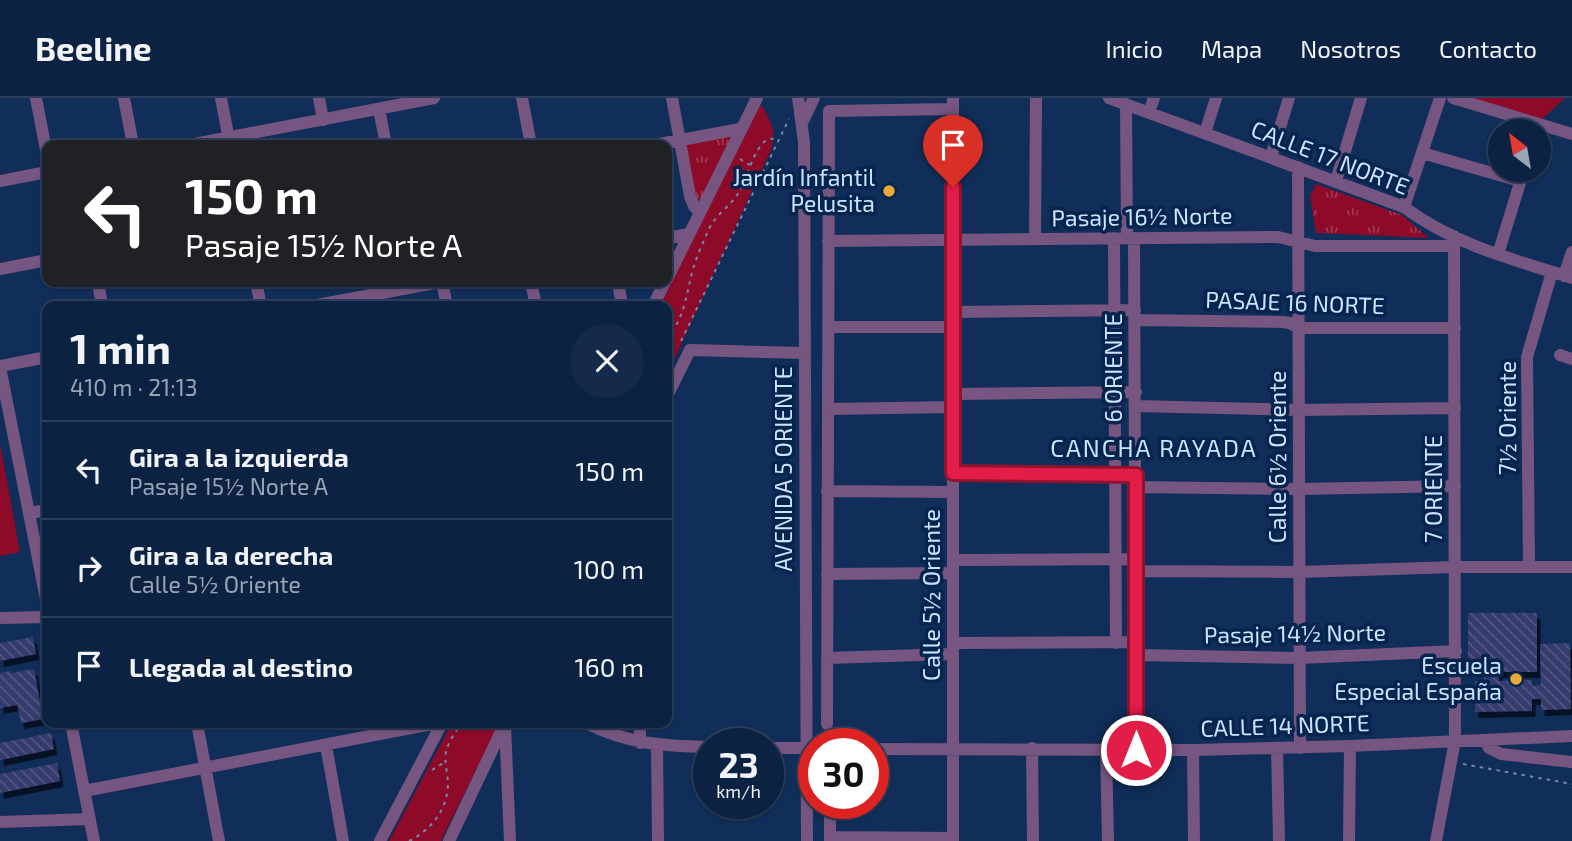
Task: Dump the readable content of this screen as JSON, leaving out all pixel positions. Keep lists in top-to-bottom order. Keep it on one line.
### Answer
{"streets":{"street":["CALLE 17 NORTE","Pasaje 16½ Norte","PASAJE 16 NORTE","6 ORIENTE","7½ Oriente","Calle 6½ Oriente","AVENIDA 5 ORIENTE","7 ORIENTE","Calle 5½ Oriente","Pasaje 14½ Norte","CALLE 14 NORTE"]},"crossings":[["CALLE 17 NORTE","Pasaje 16½ Norte"],["CALLE 17 NORTE","6 ORIENTE"],["CALLE 17 NORTE","7½ Oriente"],["CALLE 17 NORTE","Calle 6½ Oriente"],["CALLE 17 NORTE","7 ORIENTE"],["Pasaje 16½ Norte","6 ORIENTE"],["Pasaje 16½ Norte","Calle 6½ Oriente"],["Pasaje 16½ Norte","7 ORIENTE"],["Pasaje 16½ Norte","Calle 5½ Oriente"],["PASAJE 16 NORTE","6 ORIENTE"],["PASAJE 16 NORTE","Calle 6½ Oriente"],["PASAJE 16 NORTE","7 ORIENTE"],["PASAJE 16 NORTE","Calle 5½ Oriente"],["6 ORIENTE","Pasaje 14½ Norte"],["6 ORIENTE","CALLE 14 NORTE"],["Calle 6½ Oriente","Pasaje 14½ Norte"],["Calle 6½ Oriente","CALLE 14 NORTE"],["7 ORIENTE","Pasaje 14½ Norte"],["7 ORIENTE","CALLE 14 NORTE"],["Calle 5½ Oriente","Pasaje 14½ Norte"],["Calle 5½ Oriente","CALLE 14 NORTE"]],"districts":["CANCHA RAYADA"],"places":["Jardín Infantil Pelusita","Escuela Especial España"],"north":"top left","page":{"header":"Beeline","nav":["Inicio","Mapa","Nosotros","Contacto"],"turn":["150 m","Pasaje 15½ Norte A"],"heading":["1 min","410 m · 21:13"],"list":[{"name":"Gira a la izquierda","note":"Pasaje 15½ Norte A","value":"150 m"},{"name":"Gira a la derecha","note":"Calle 5½ Oriente","value":"100 m"},{"name":"Llegada al destino","value":"160 m"}],"speed":"23 km/h","limit":"30"}}
